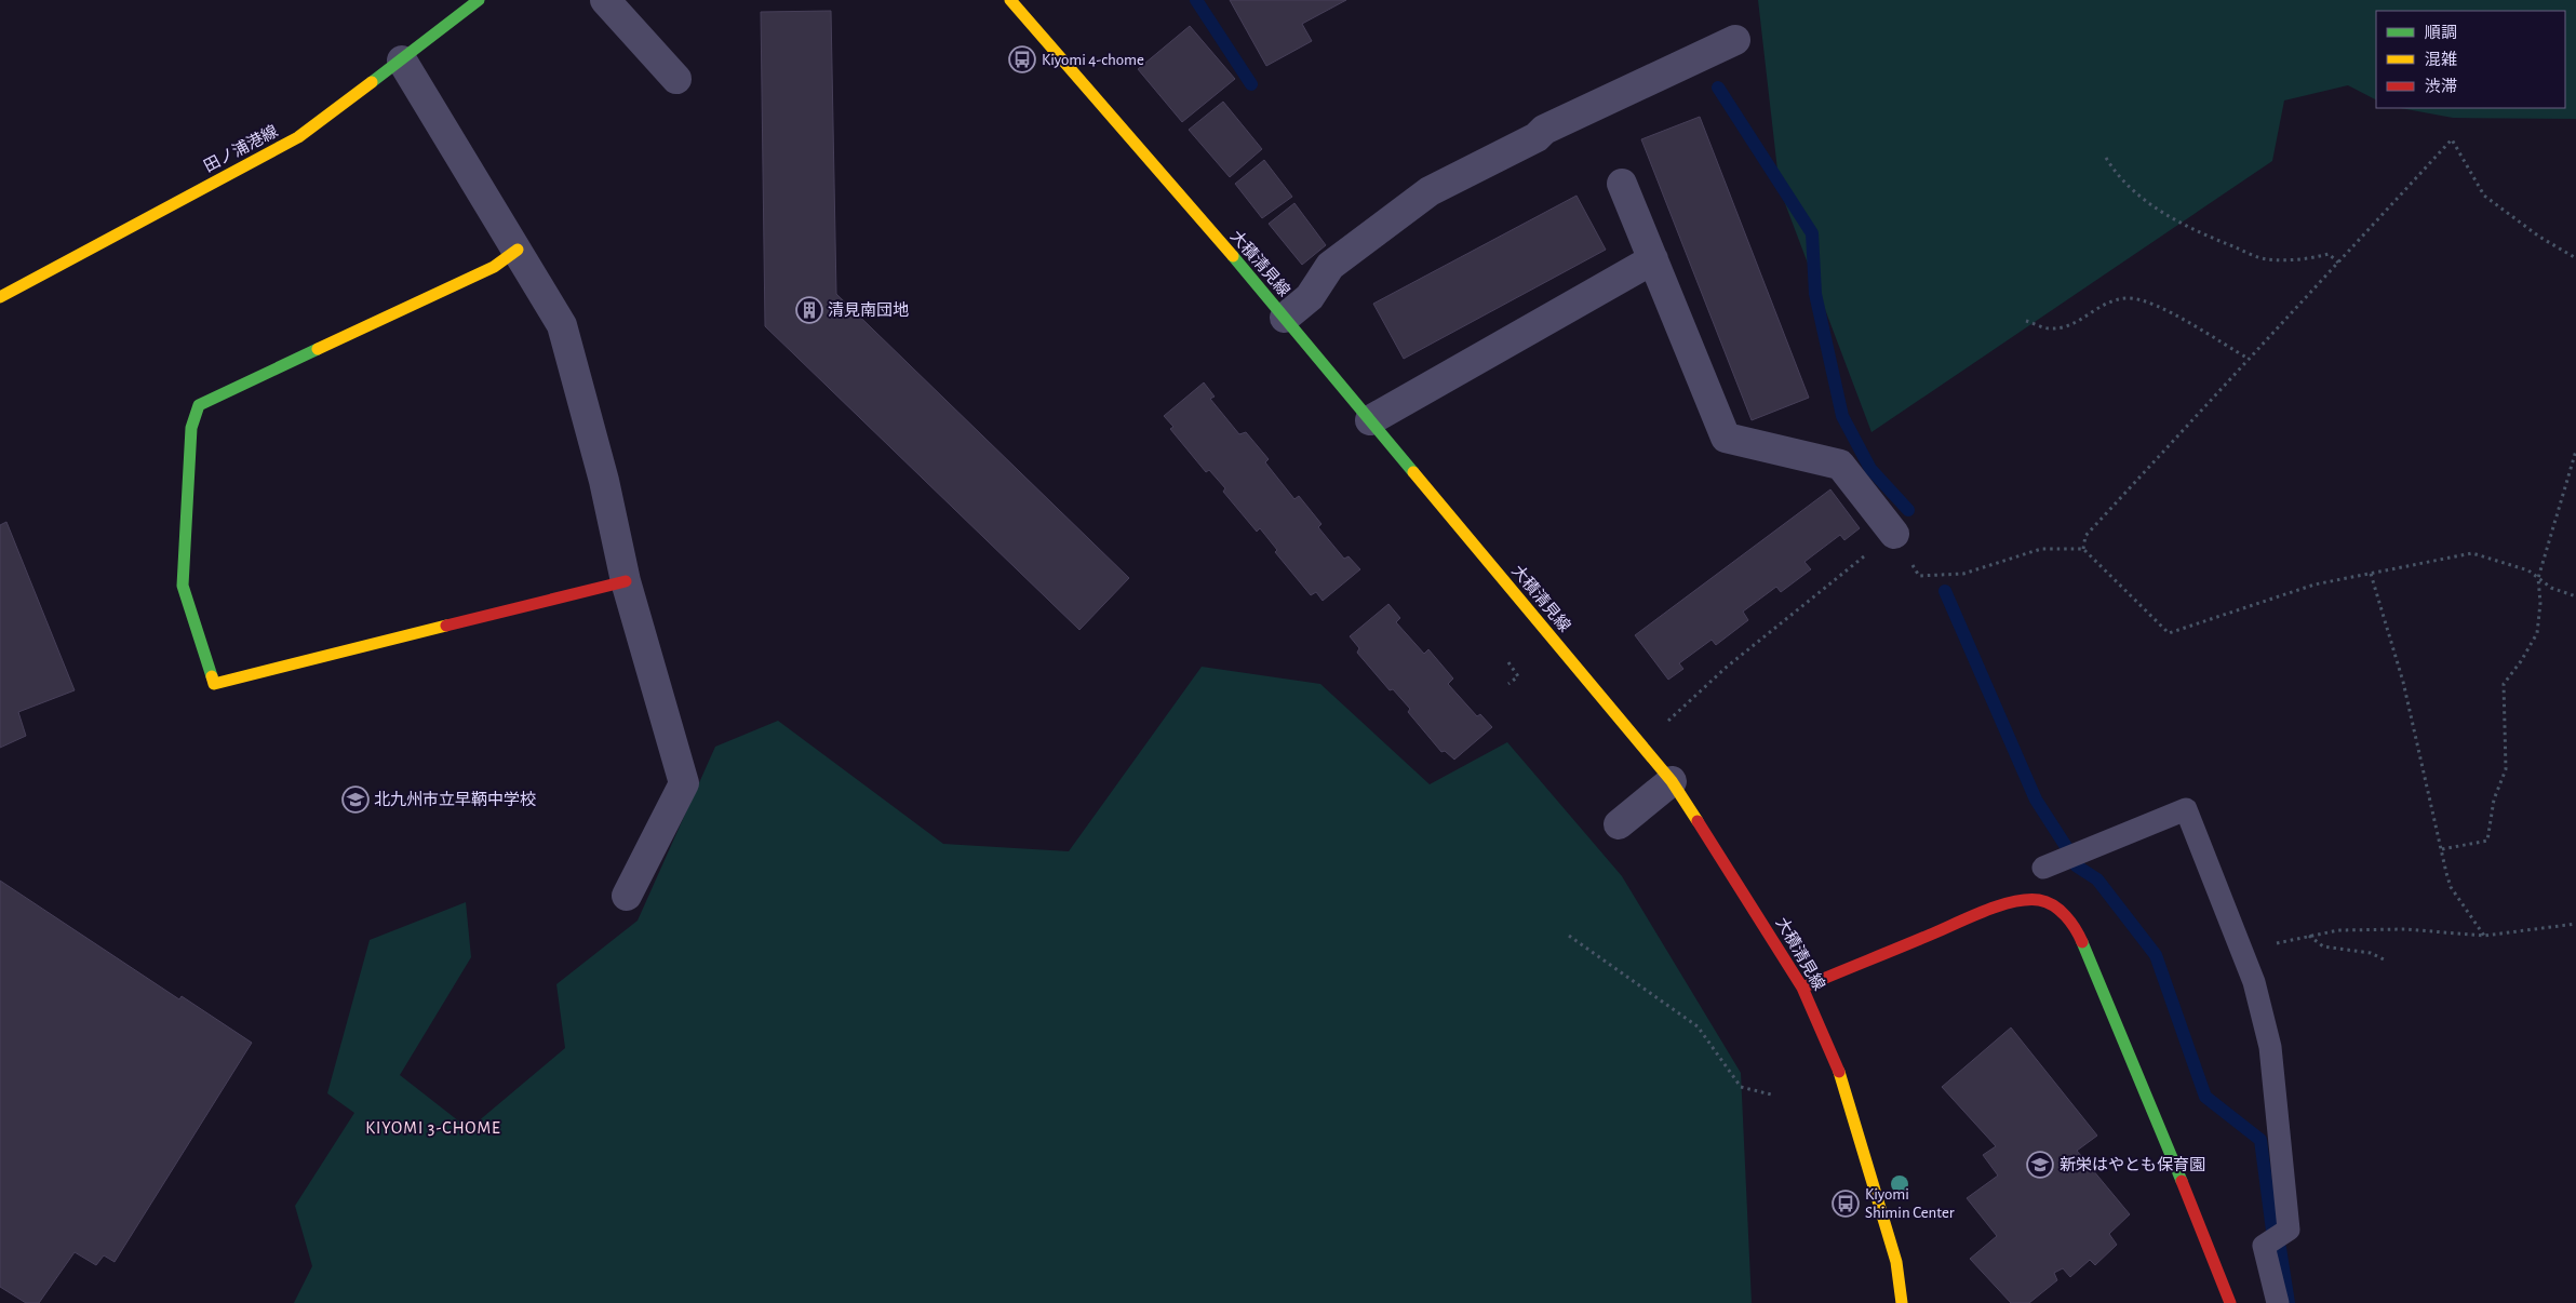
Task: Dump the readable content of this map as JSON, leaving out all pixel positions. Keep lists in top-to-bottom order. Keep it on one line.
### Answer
{"streets":{"main road":["田ノ浦港線","大積清見線"]},"districts":["KIYOMI 3-CHOME"],"places":{"bus stop":["Kiyomi 4-chome","Kiyomi Shimin Center"],"building":["清見南団地"],"school or university":["北九州市立早鞆中学校","新栄はやとも保育園"]},"legend":["順調","混雑","渋滞"]}
